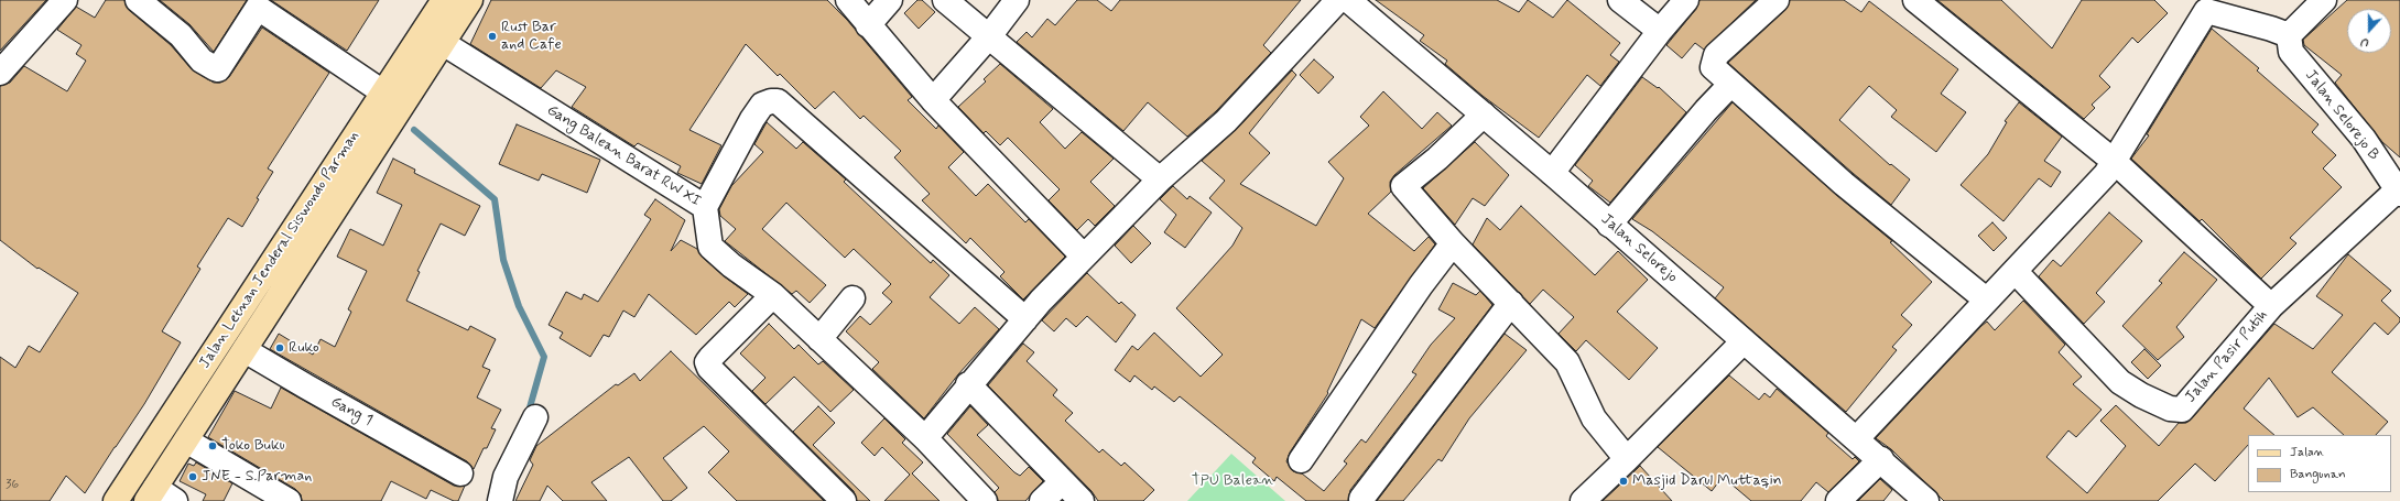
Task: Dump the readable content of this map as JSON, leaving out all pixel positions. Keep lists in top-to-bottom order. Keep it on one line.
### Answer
{"streets":{"main road":["Jalan Letnan Jenderal Siswondo Parman"],"street":["Jalan Selorejo B","Gang Balean Barat RW XI","Jalan Selorejo","Jalan Pasir Putih","Gang 1"]},"crossings":[["Jalan Selorejo B","Jalan Pasir Putih"],["Gang Balean Barat RW XI","Jalan Letnan Jenderal Siswondo Parman"],["Jalan Letnan Jenderal Siswondo Parman","Gang 1"]],"parks":["TPU Balean"],"places":["Rust Bar and Cafe","Ruko","Toko Buku","JNE - S.Parman","Masjid Darul Muttaqin"],"house_numbers":["36"],"legend":["Jalan","Bangunan"],"north":"bottom"}
